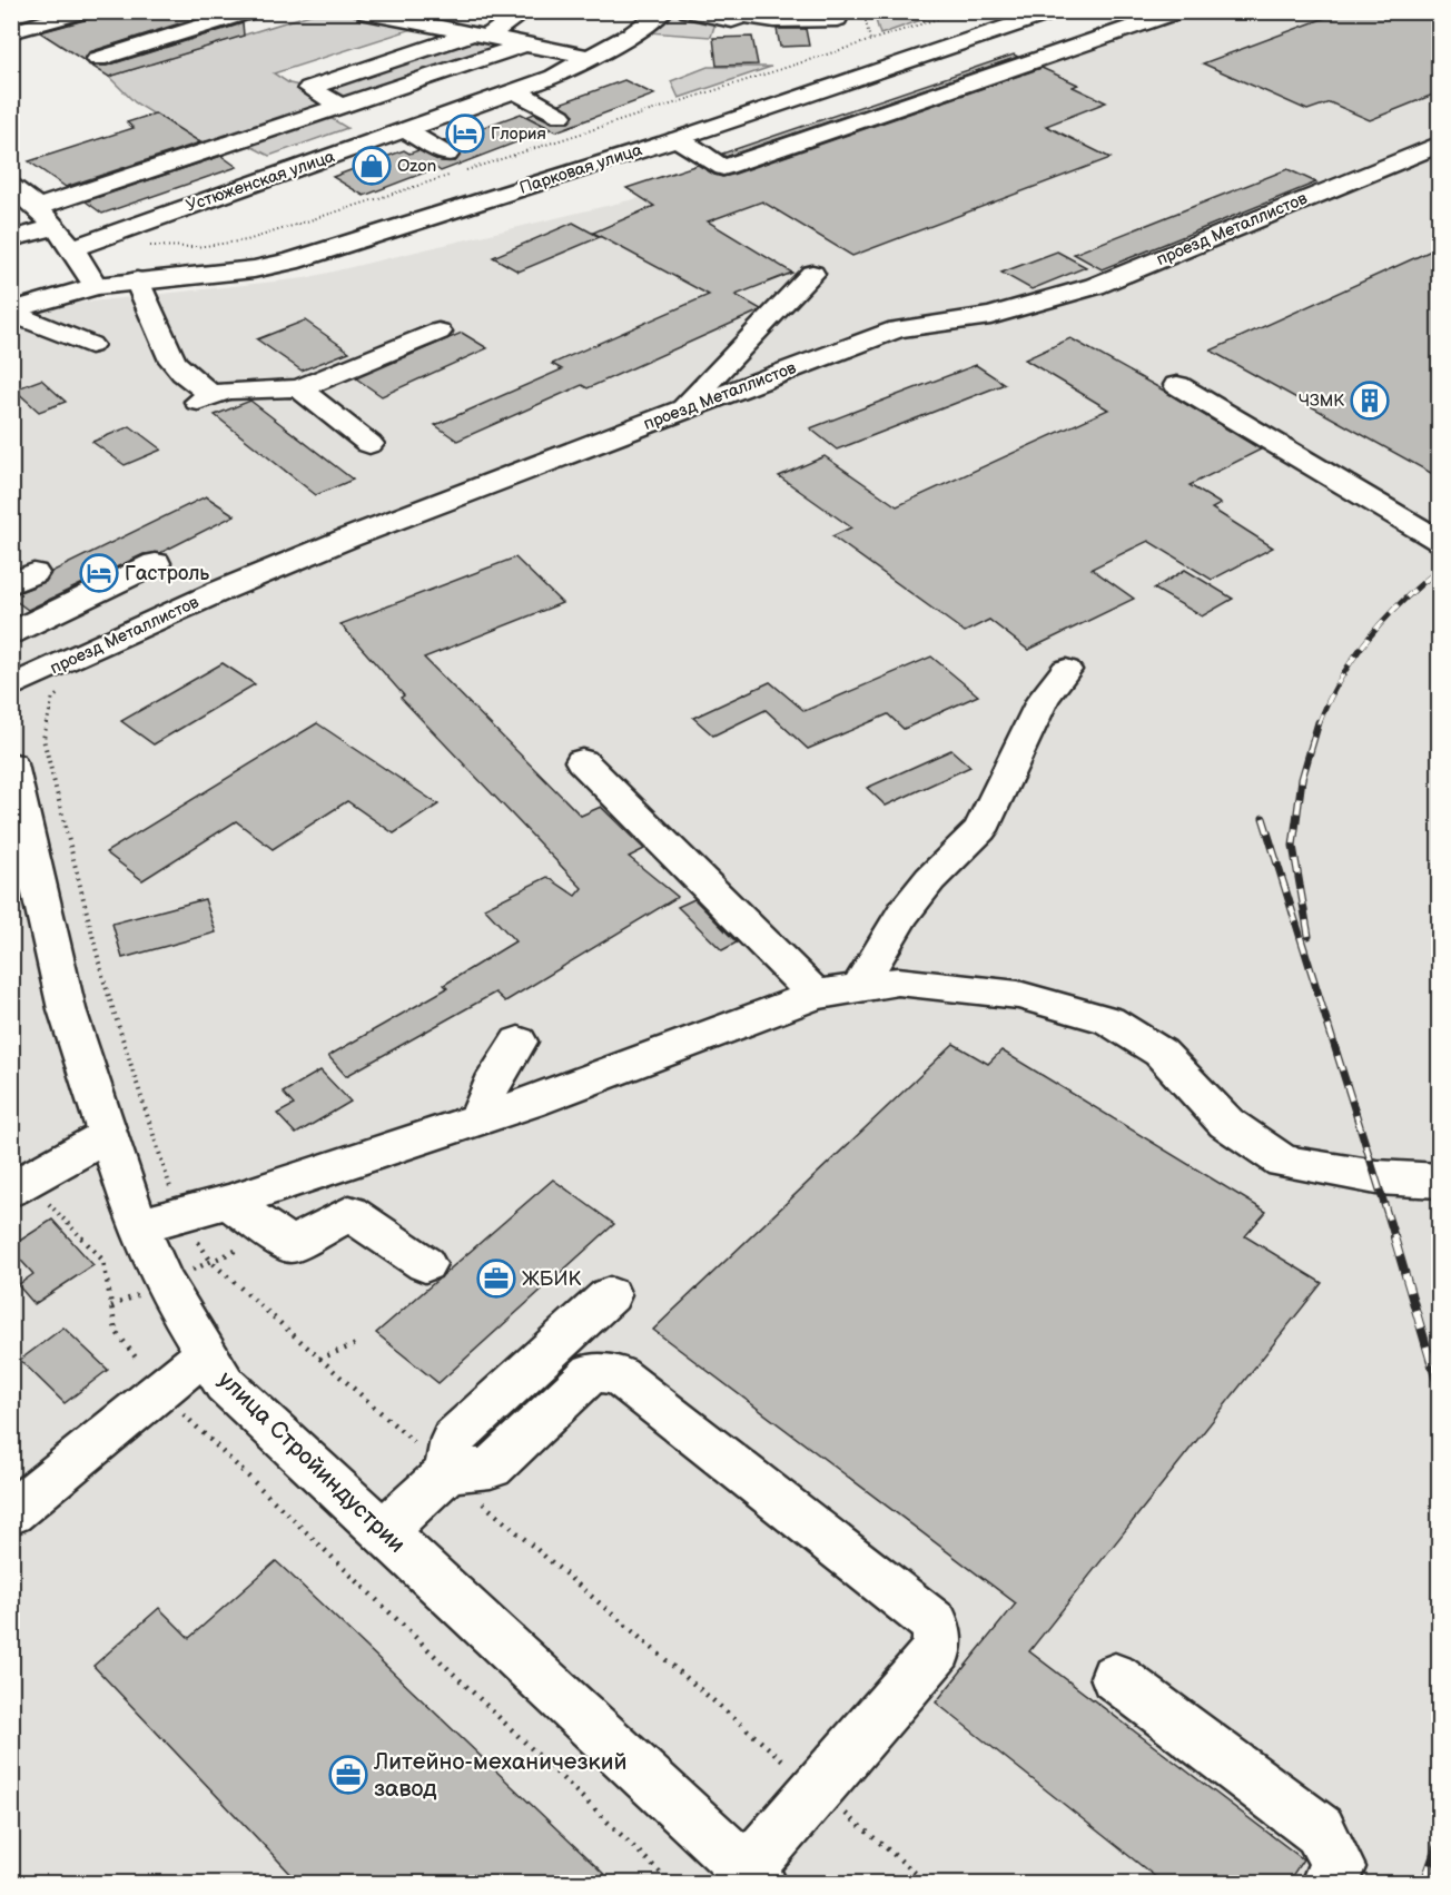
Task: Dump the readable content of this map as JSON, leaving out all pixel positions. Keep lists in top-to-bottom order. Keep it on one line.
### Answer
{"streets":{"street":["Парковая улица","Устюженская улица","проезд Металлистов","улица Стройиндустрии"]},"places":{"hotel":["Глория","Гастроль"],"shop":["Ozon"],"building":["ЧЗМК"],"office":["ЖБИК","Литейно-механичезкий завод"]}}
